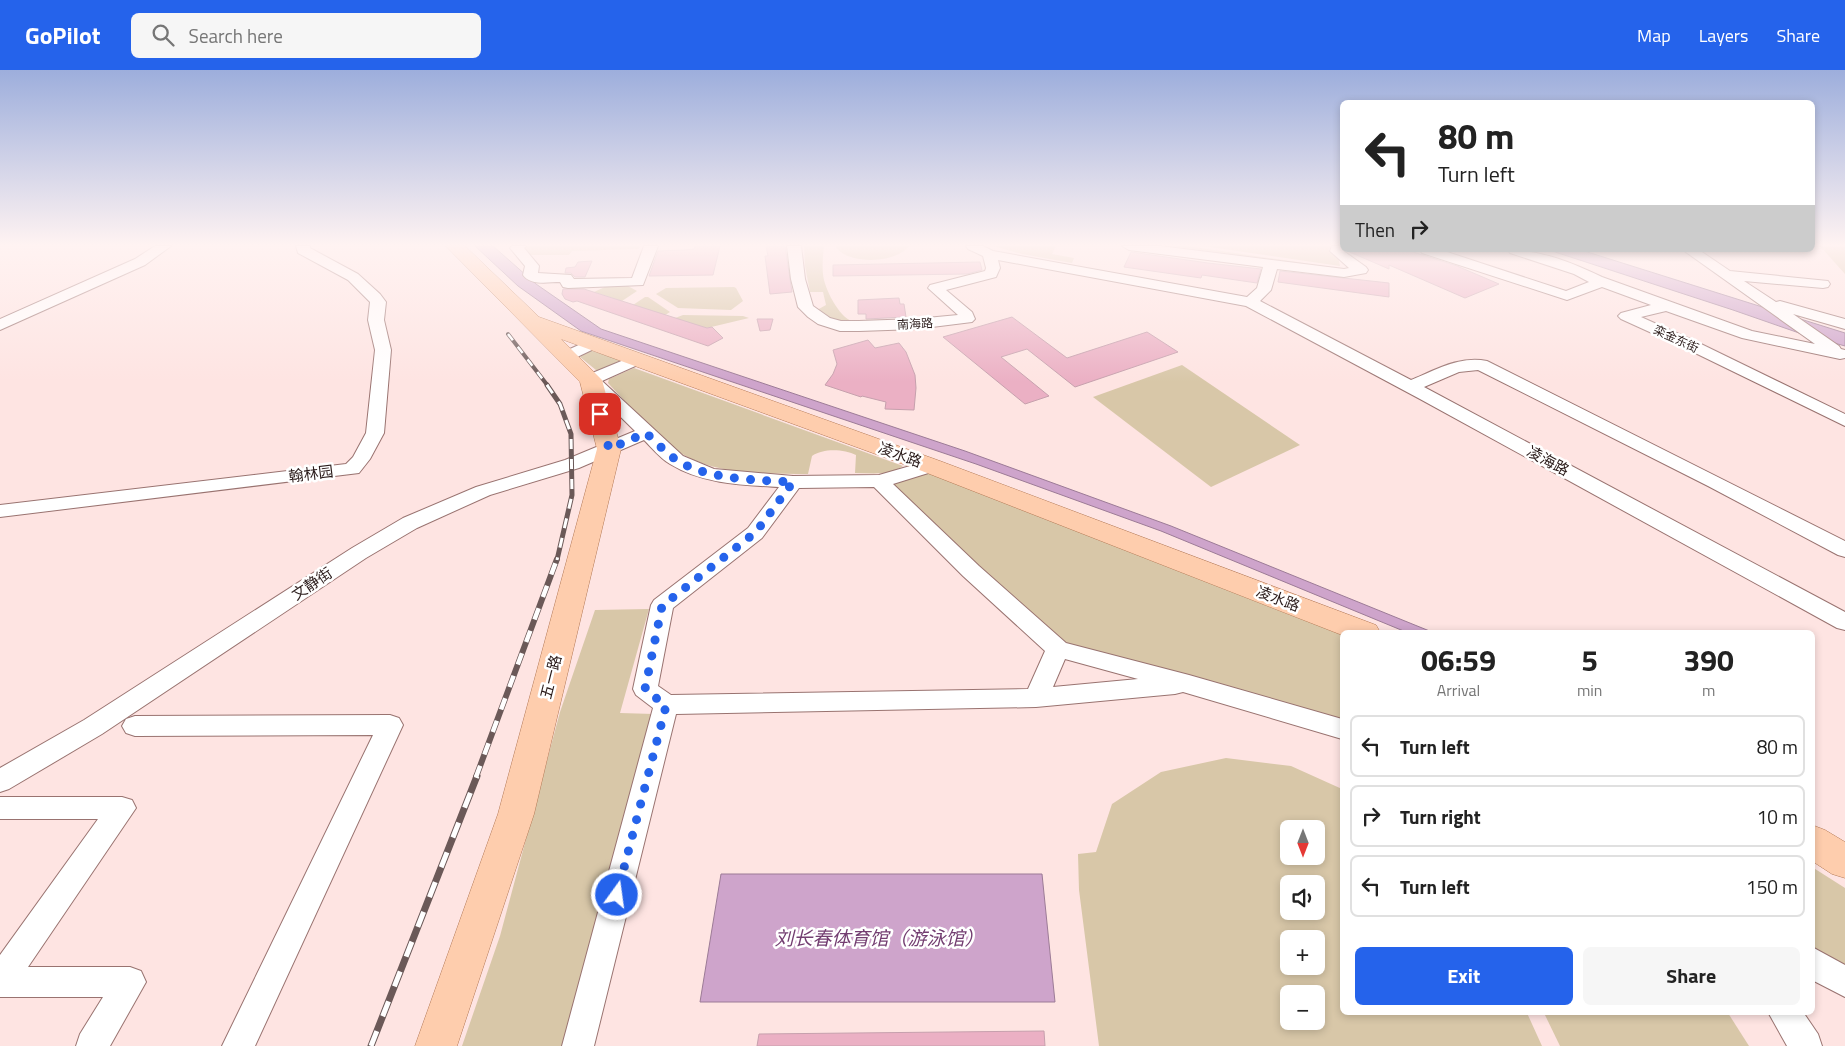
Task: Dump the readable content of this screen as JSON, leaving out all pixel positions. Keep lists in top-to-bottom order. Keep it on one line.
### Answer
{"streets":{"main road":["凌水路","五一路"],"street":["南海路","栾金东街","凌海路","翰林园","文静街"]},"crossings":[["文静街","五一路"]],"water":["刘长春体育馆（游泳馆）"],"north":"bottom","page":{"header":"GoPilot","search":"Search here","nav":["Map","Layers","Share"],"turn":["80 m","Turn left"],"then":"Then","eta":["06:59","Arrival","5","min","390","m"],"list":[{"name":"Turn left","value":"80 m"},{"name":"Turn right","value":"10 m"},{"name":"Turn left","value":"150 m"}],"map_buttons":["+","−"],"buttons":["Exit","Share"]}}
